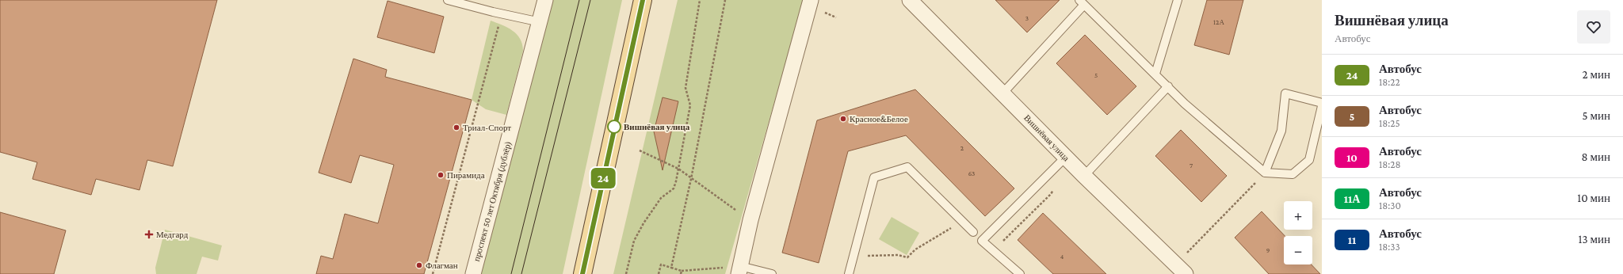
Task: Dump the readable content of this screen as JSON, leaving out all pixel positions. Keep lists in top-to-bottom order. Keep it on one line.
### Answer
{"streets":{"street":["Вишнёвая улица","проспект 50 лет Октября (дублёр)"]},"places":{"other":["Красное&Белое","Вишнёвая улица","Триал-Спорт","Пирамида","Флагман"],"health":["Медгард"]},"lines":["bus line 24"],"house_numbers":["3","12А","5","2","7","63","9","4"],"page":{"on_map":"24","heading":["Вишнёвая улица","Автобус"],"list":[{"mark":"24","name":"Автобус","note":"18:22","value":"2 мин"},{"mark":"5","name":"Автобус","note":"18:25","value":"5 мин"},{"mark":"10","name":"Автобус","note":"18:28","value":"8 мин"},{"mark":"11А","name":"Автобус","note":"18:30","value":"10 мин"},{"mark":"11","name":"Автобус","note":"18:33","value":"13 мин"}],"map_buttons":["+","−"]}}
